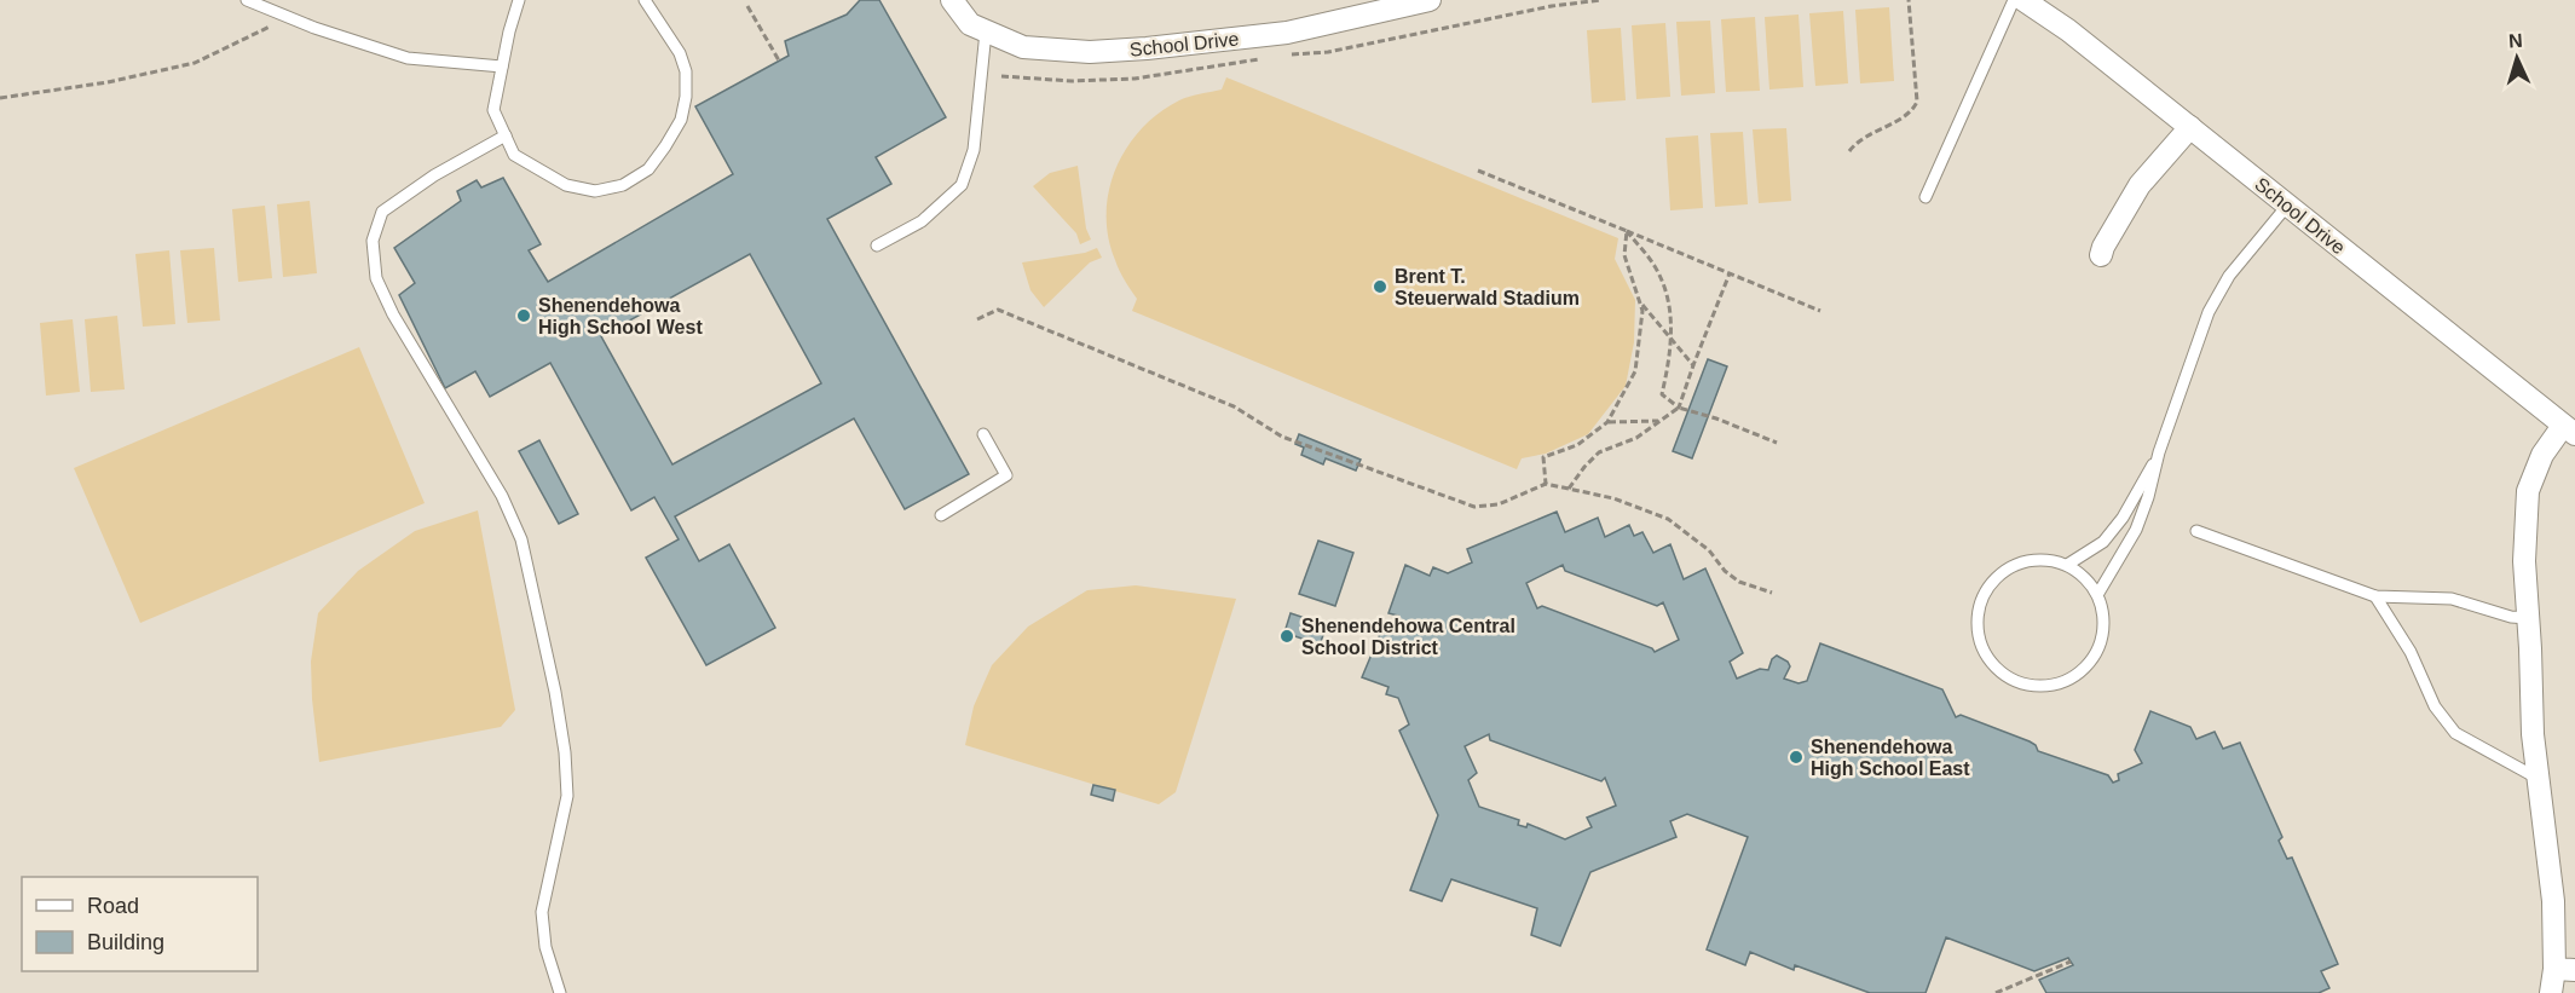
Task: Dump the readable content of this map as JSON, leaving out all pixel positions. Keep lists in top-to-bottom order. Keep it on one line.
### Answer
{"streets":{"street":["School Drive"]},"places":["Brent T. Steuerwald Stadium","Shenendehowa High School West","Shenendehowa Central School District","Shenendehowa High School East"],"legend":["Road","Building"],"north":"top"}
